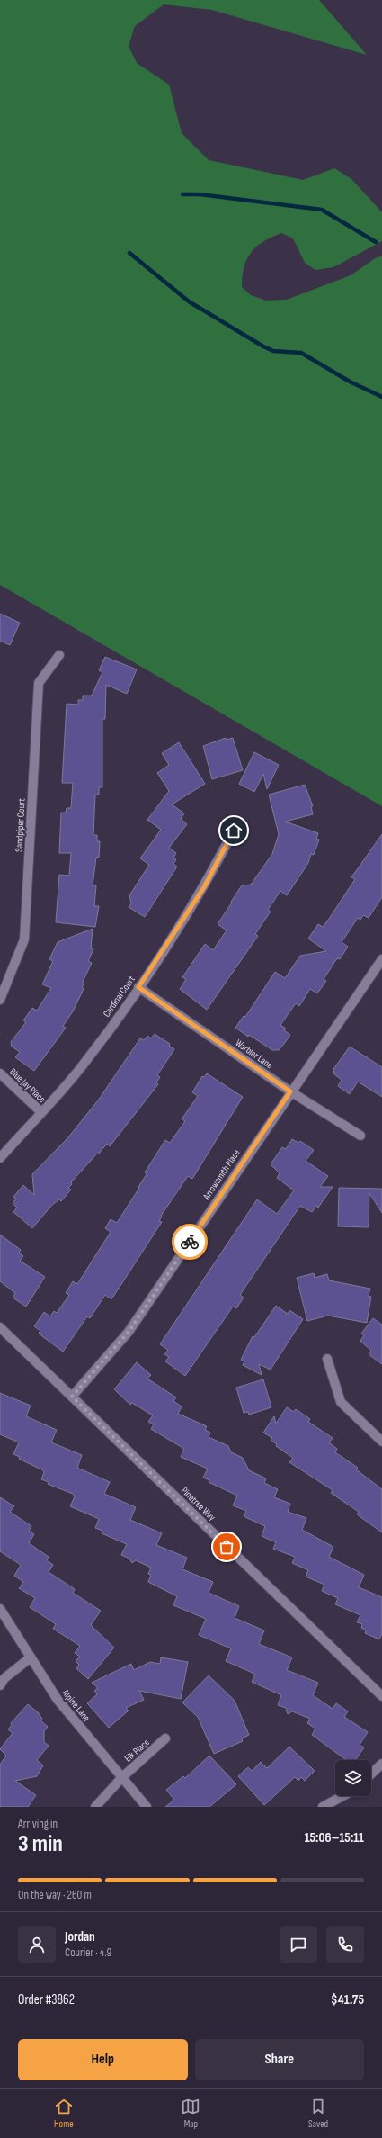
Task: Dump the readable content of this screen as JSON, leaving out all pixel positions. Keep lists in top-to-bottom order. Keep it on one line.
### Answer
{"streets":{"street":["Sandpiper Court","Cardinal Court","Warbler Lane","Blue Jay Place","Arrowsmith Place","Pinetree Way","Alpine Lane","Elk Place"]},"crossings":[["Cardinal Court","Warbler Lane"],["Cardinal Court","Blue Jay Place"],["Warbler Lane","Arrowsmith Place"],["Arrowsmith Place","Pinetree Way"],["Alpine Lane","Elk Place"]],"page":{"heading":["3 min","Arriving in","15:06–15:11"],"panel":["Jordan","Courier · 4.9","Order #3862","$41.75"],"bar":"On the way · 260 m","buttons":["Help","Share"],"tabs":["Home","Map","Saved"]}}
